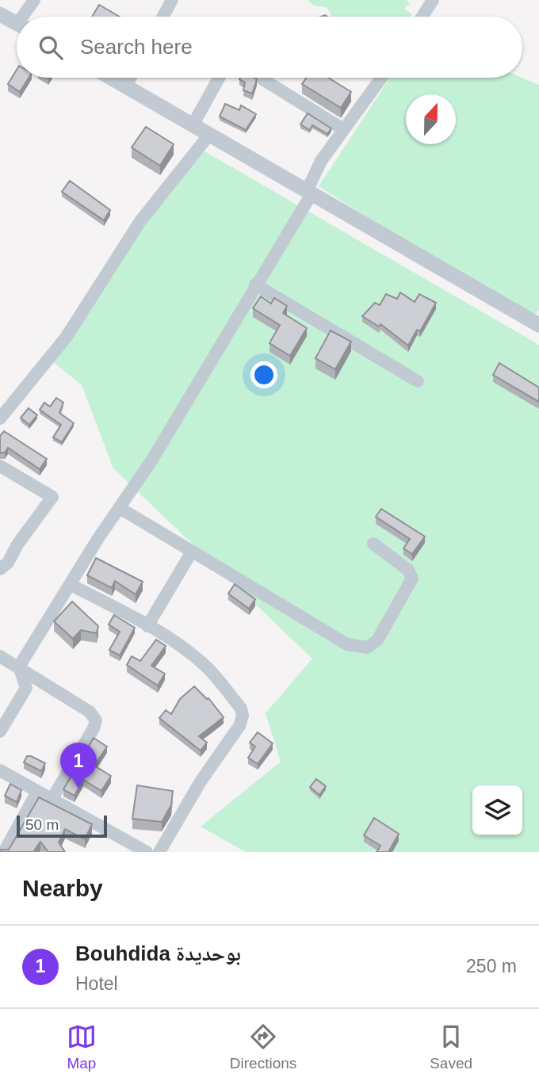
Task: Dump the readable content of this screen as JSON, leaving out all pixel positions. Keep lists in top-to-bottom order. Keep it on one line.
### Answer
{"scale_bar":"50 m","north":"top","page":{"search":"Search here","pins":"1","scale":"50 m","heading":"Nearby","list":[{"mark":"1","name":"Bouhdida بوحديدة","note":"Hotel","value":"250 m"}],"nav":["Map","Directions","Saved"]}}
